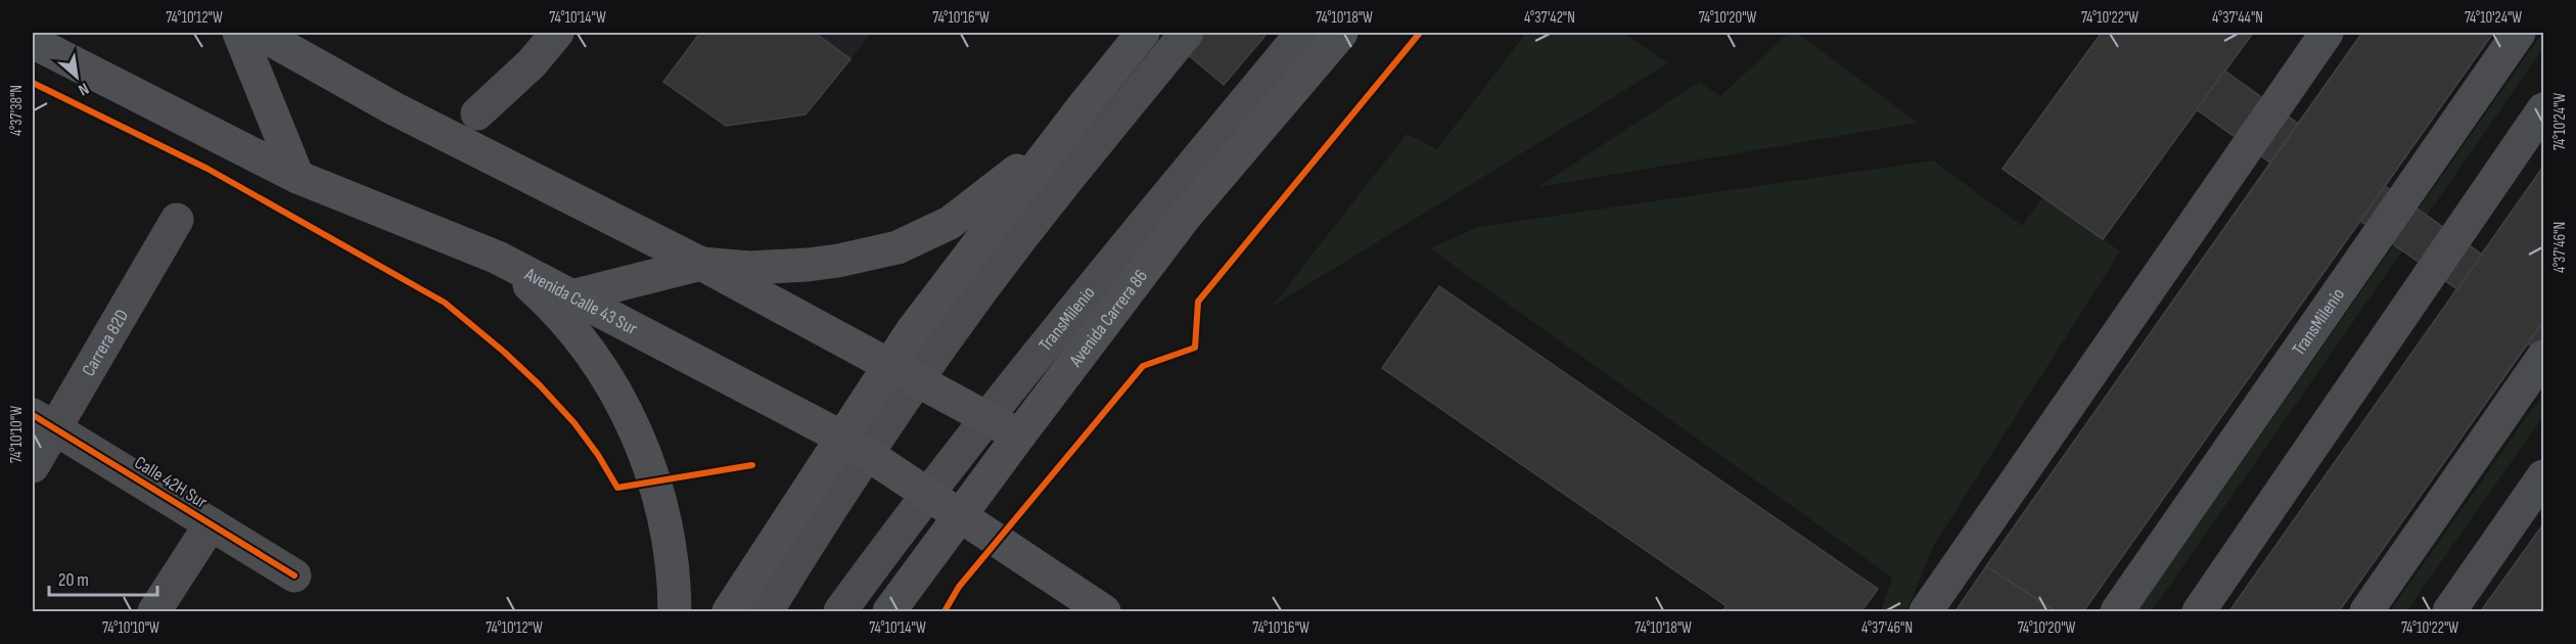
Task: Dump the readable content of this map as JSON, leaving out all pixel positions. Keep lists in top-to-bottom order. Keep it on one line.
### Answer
{"streets":{"main road":["Avenida Calle 43 Sur","Avenida Carrera 86"],"street":["TransMilenio","Carrera 82D","Calle 42H Sur"]},"crossings":[["Avenida Calle 43 Sur","Avenida Carrera 86"],["Avenida Calle 43 Sur","TransMilenio"],["Carrera 82D","Calle 42H Sur"]],"scale_bar":"20 m","north":"bottom right","coordinates":["74°10'12\"W","74°10'14\"W","74°10'16\"W","74°10'18\"W","4°37'42\"N","74°10'20\"W","74°10'22\"W","4°37'44\"N","74°10'24\"W","4°37'38\"N","4°37'46\"N","74°10'10\"W"]}
